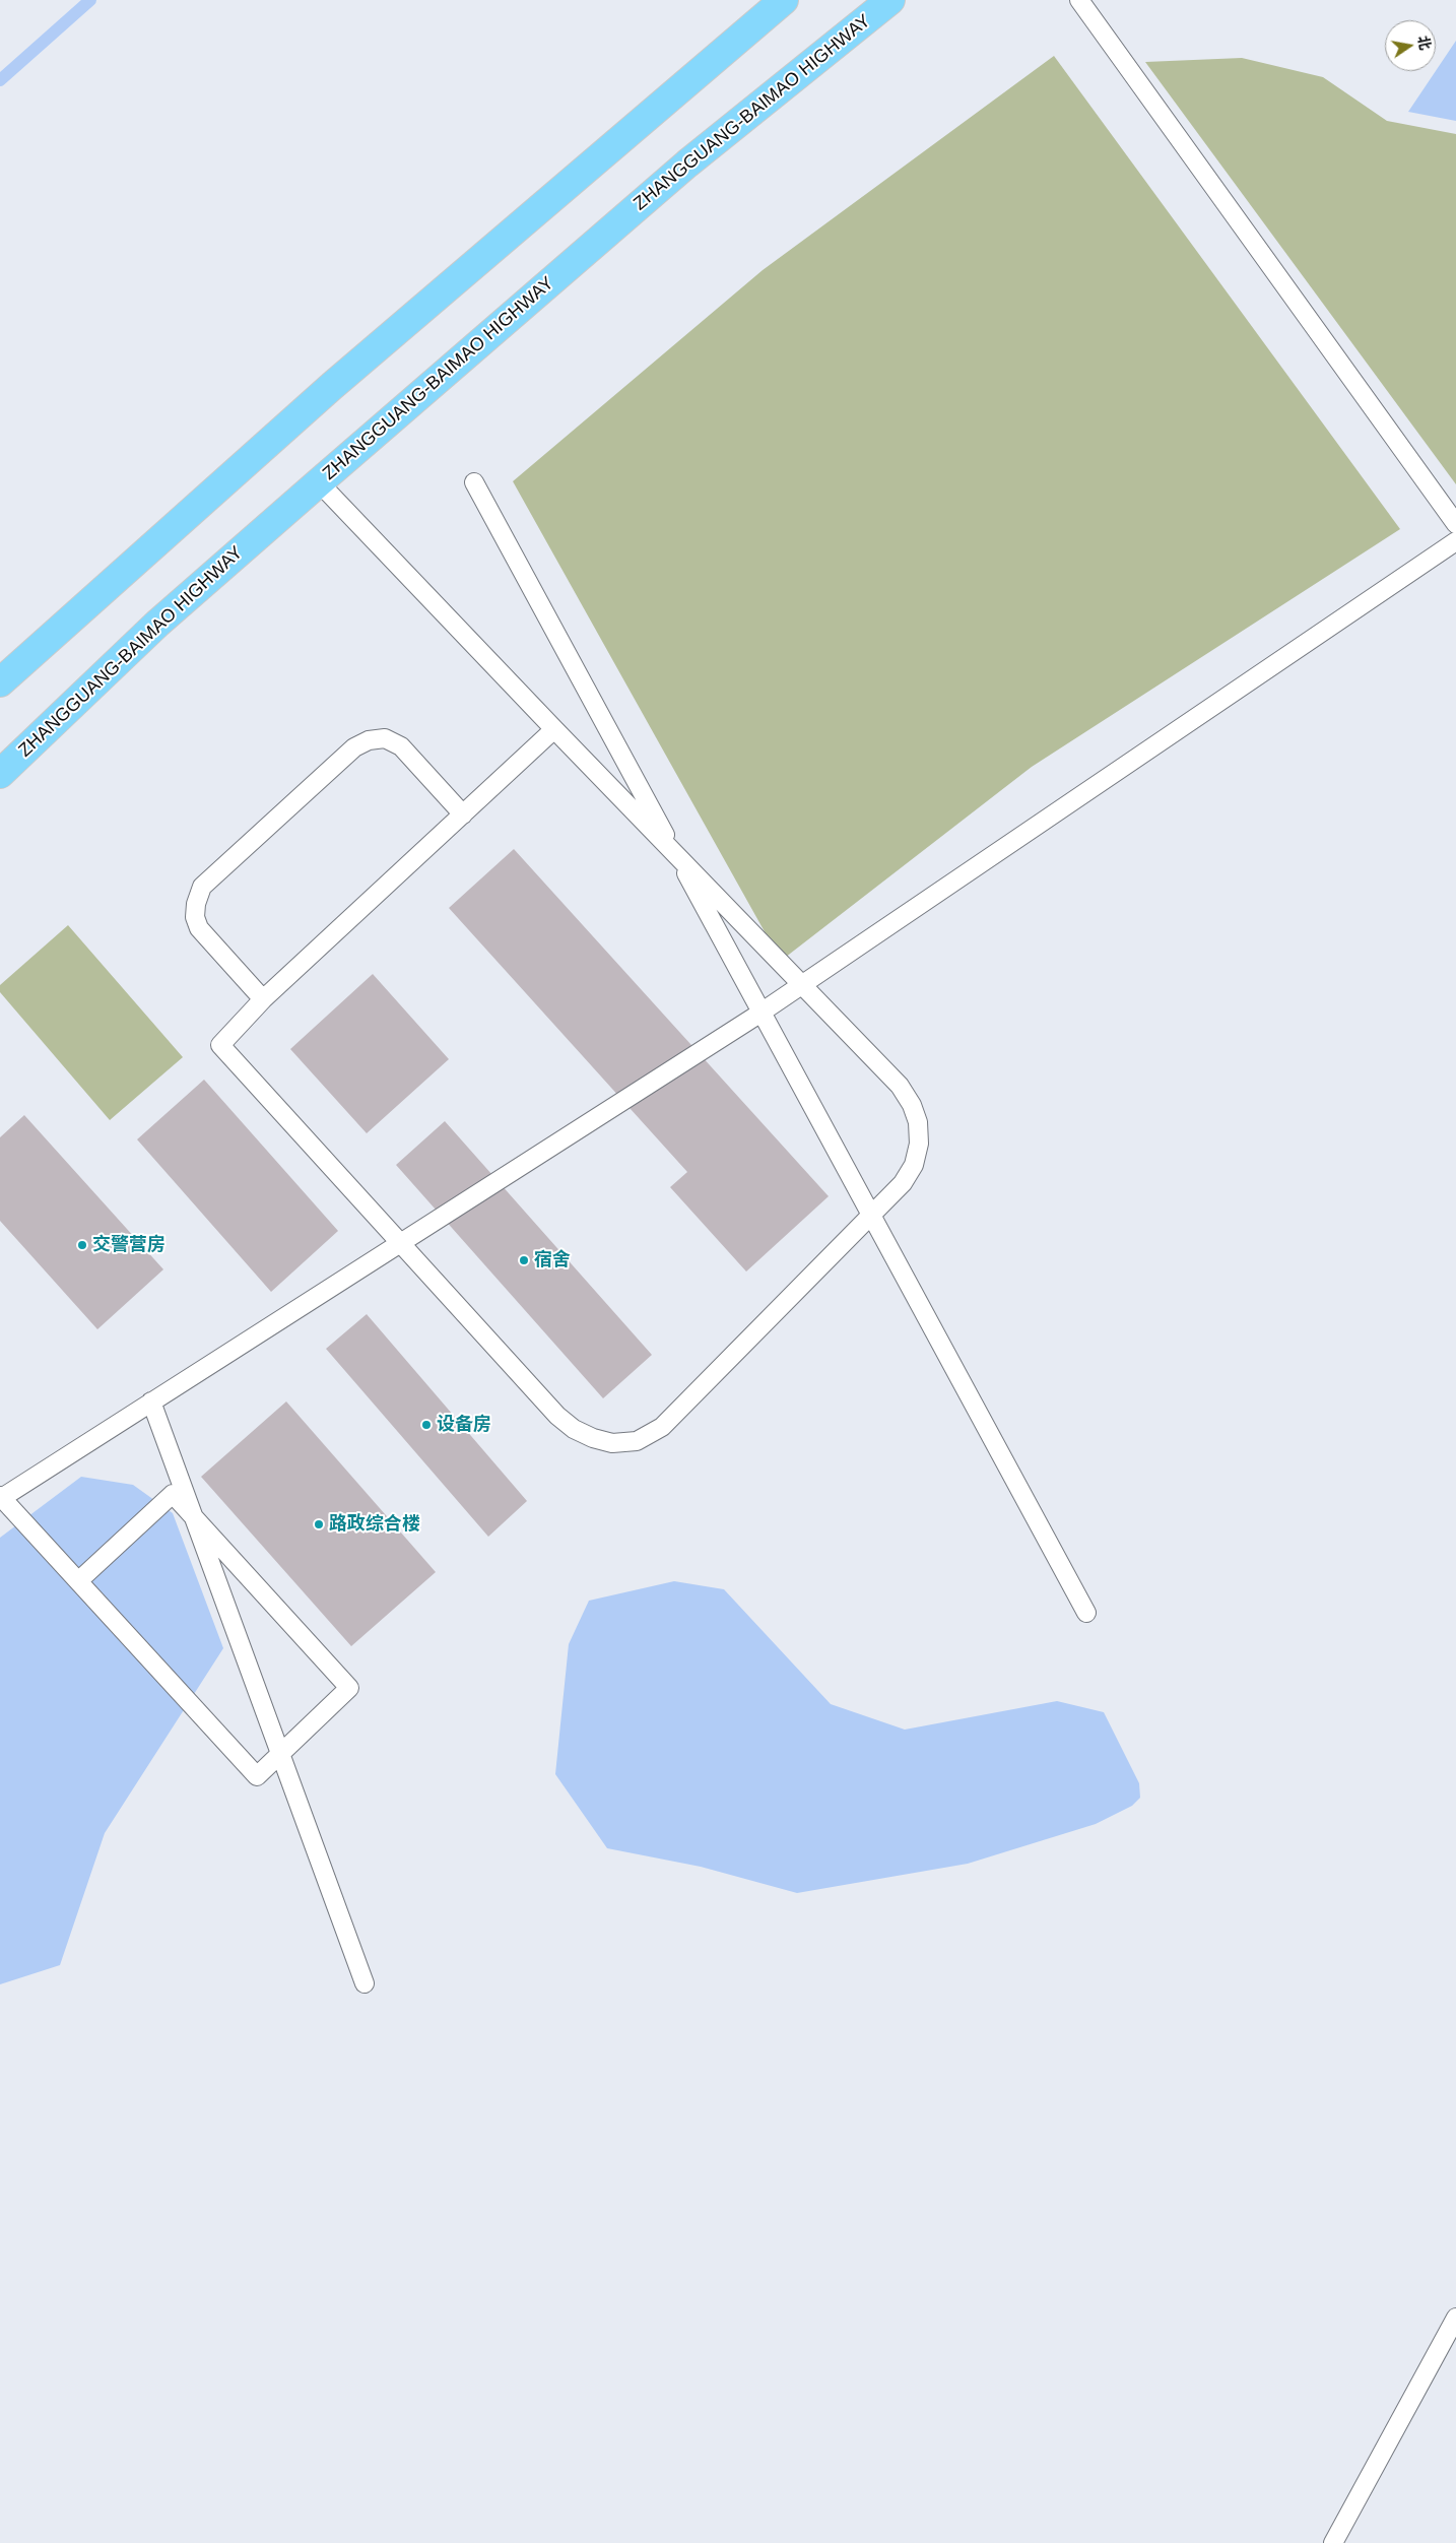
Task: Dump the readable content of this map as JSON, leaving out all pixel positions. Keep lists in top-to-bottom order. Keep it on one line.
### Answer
{"streets":{"highway":["ZHANGGUANG-BAIMAO HIGHWAY"]},"places":["交警营房","宿舍","设备房","路政综合楼"],"north":"right"}
